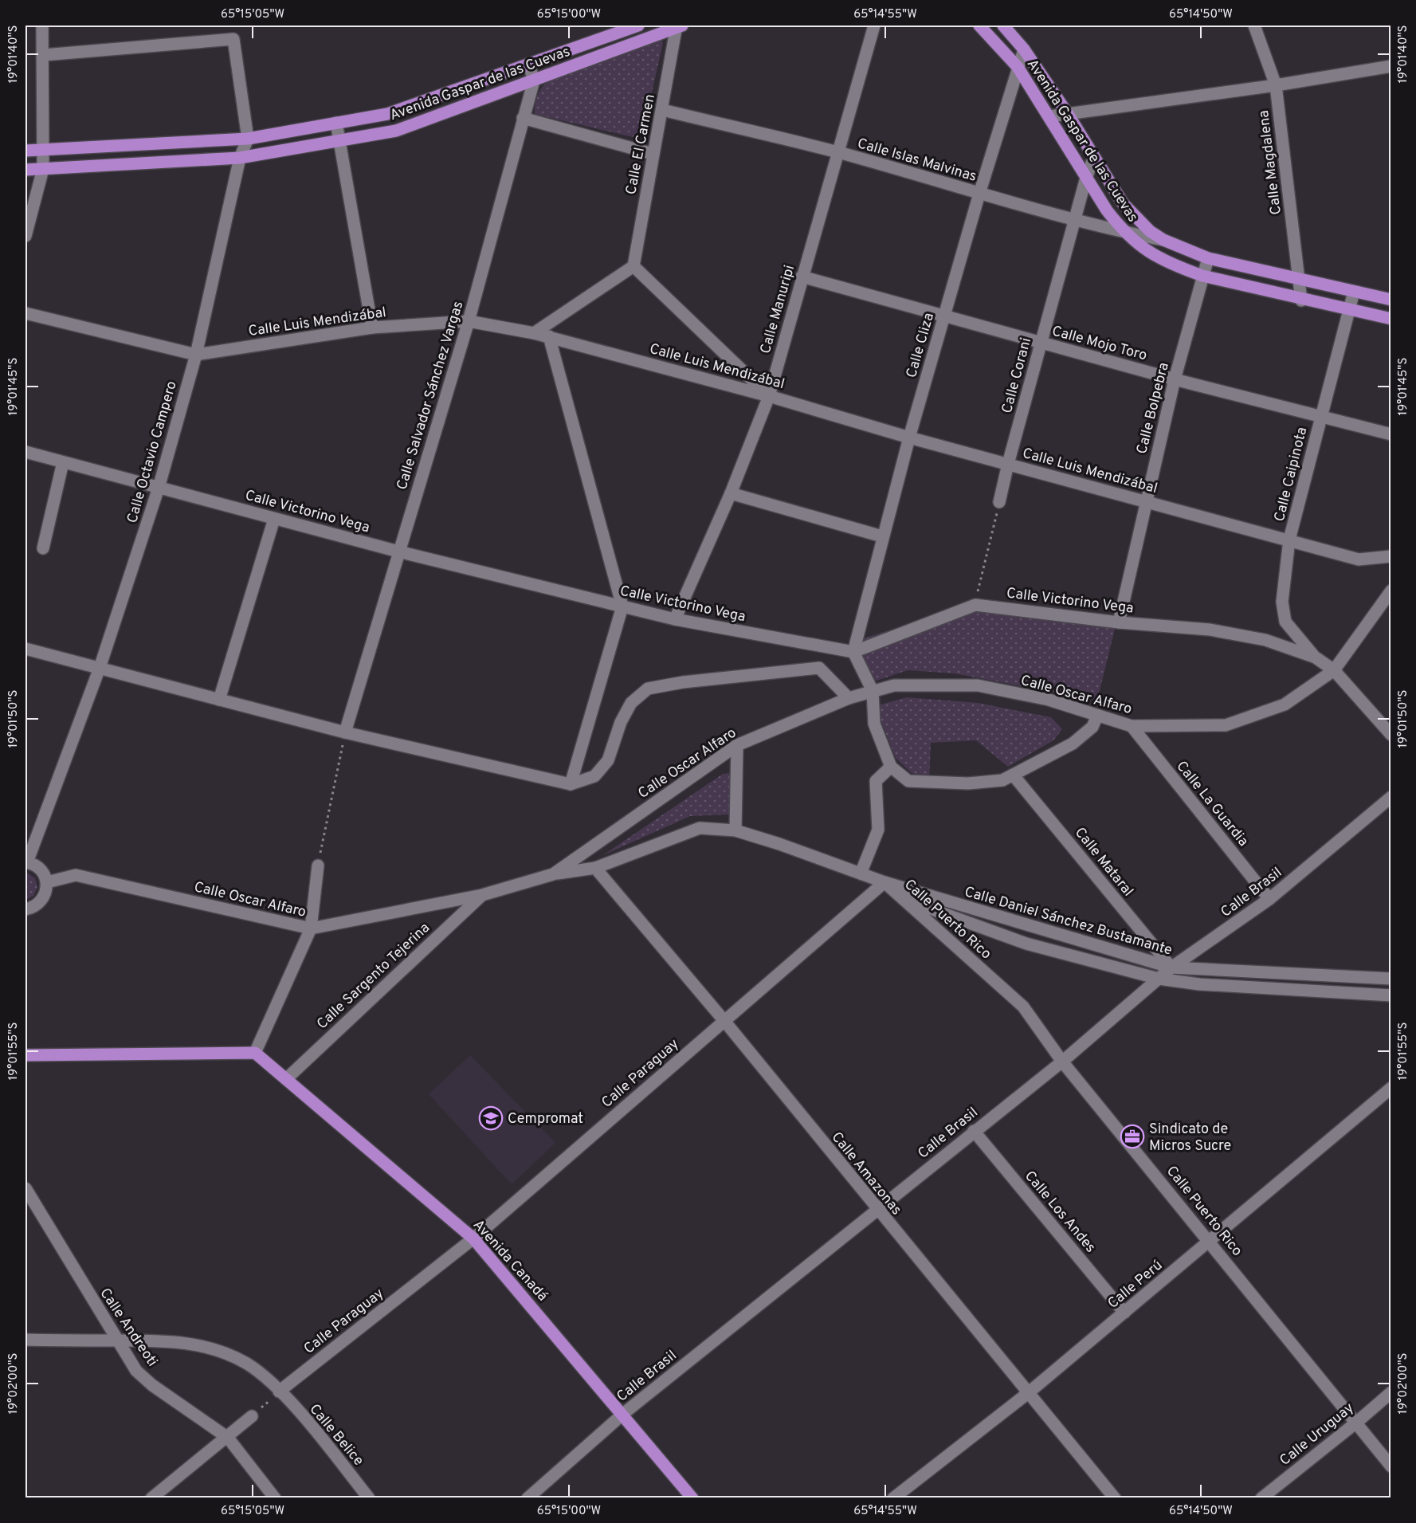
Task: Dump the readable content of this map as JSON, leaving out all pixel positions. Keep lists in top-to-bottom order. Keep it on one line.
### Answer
{"streets":{"main road":["Avenida Gaspar de las Cuevas","Avenida Canadá"],"street":["Calle El Carmen","Calle Islas Malvinas","Calle Magdalena","Calle Manuripi","Calle Luis Mendizábal","Calle Mojo Toro","Calle Cliza","Calle Corani","Calle Salvador Sánchez Vargas","Calle Bolpebra","Calle Octavio Campero","Calle Caipinota","Calle Victorino Vega","Calle Oscar Alfaro","Calle La Guardia","Calle Mataral","Calle Brasil","Calle Puerto Rico","Calle Daniel Sánchez Bustamante","Calle Sargento Tejerina","Calle Paraguay","Calle Amazonas","Calle Los Andes","Calle Perú","Calle Andreoti","Calle Uruguay","Calle Belice"]},"crossings":[["Avenida Gaspar de las Cuevas","Calle El Carmen"],["Avenida Gaspar de las Cuevas","Calle Islas Malvinas"],["Avenida Gaspar de las Cuevas","Calle Magdalena"],["Avenida Gaspar de las Cuevas","Calle Cliza"],["Avenida Gaspar de las Cuevas","Calle Corani"],["Avenida Gaspar de las Cuevas","Calle Salvador Sánchez Vargas"],["Avenida Gaspar de las Cuevas","Calle Bolpebra"],["Avenida Gaspar de las Cuevas","Calle Octavio Campero"],["Avenida Gaspar de las Cuevas","Calle Caipinota"],["Calle El Carmen","Calle Islas Malvinas"],["Calle Islas Malvinas","Calle Manuripi"],["Calle Islas Malvinas","Calle Cliza"],["Calle Islas Malvinas","Calle Corani"],["Calle Manuripi","Calle Luis Mendizábal"],["Calle Manuripi","Calle Mojo Toro"],["Calle Manuripi","Calle Victorino Vega"],["Calle Luis Mendizábal","Calle Cliza"],["Calle Luis Mendizábal","Calle Corani"],["Calle Luis Mendizábal","Calle Salvador Sánchez Vargas"],["Calle Luis Mendizábal","Calle Bolpebra"],["Calle Luis Mendizábal","Calle Octavio Campero"],["Calle Luis Mendizábal","Calle Caipinota"],["Calle Mojo Toro","Calle Cliza"],["Calle Mojo Toro","Calle Corani"],["Calle Mojo Toro","Calle Bolpebra"],["Calle Mojo Toro","Calle Caipinota"],["Calle Cliza","Calle Victorino Vega"],["Calle Salvador Sánchez Vargas","Calle Victorino Vega"],["Calle Bolpebra","Calle Victorino Vega"],["Calle Octavio Campero","Calle Victorino Vega"],["Calle Caipinota","Calle Victorino Vega"],["Calle Victorino Vega","Calle Oscar Alfaro"],["Calle Oscar Alfaro","Calle La Guardia"],["Calle Oscar Alfaro","Calle Daniel Sánchez Bustamante"],["Calle Oscar Alfaro","Calle Sargento Tejerina"],["Calle La Guardia","Calle Brasil"],["Calle Mataral","Calle Brasil"],["Calle Mataral","Calle Daniel Sánchez Bustamante"],["Calle Brasil","Calle Puerto Rico"],["Calle Brasil","Calle Daniel Sánchez Bustamante"],["Calle Brasil","Calle Amazonas"],["Calle Brasil","Calle Los Andes"],["Calle Brasil","Avenida Canadá"],["Calle Puerto Rico","Calle Daniel Sánchez Bustamante"],["Calle Puerto Rico","Calle Paraguay"],["Calle Puerto Rico","Calle Perú"],["Calle Puerto Rico","Calle Uruguay"],["Calle Daniel Sánchez Bustamante","Calle Paraguay"],["Calle Daniel Sánchez Bustamante","Calle Amazonas"],["Calle Sargento Tejerina","Avenida Canadá"],["Calle Paraguay","Calle Amazonas"],["Calle Paraguay","Avenida Canadá"],["Calle Paraguay","Calle Belice"],["Calle Amazonas","Calle Perú"],["Calle Los Andes","Calle Perú"],["Calle Andreoti","Calle Belice"]],"places":{"school or university":["Cempromat"],"office":["Sindicato de Micros Sucre"]},"coordinates":["65°15'05\"W","65°15'00\"W","65°14'55\"W","65°14'50\"W","19°01'40\"S","19°01'45\"S","19°01'50\"S","19°01'55\"S","19°02'00\"S"]}
